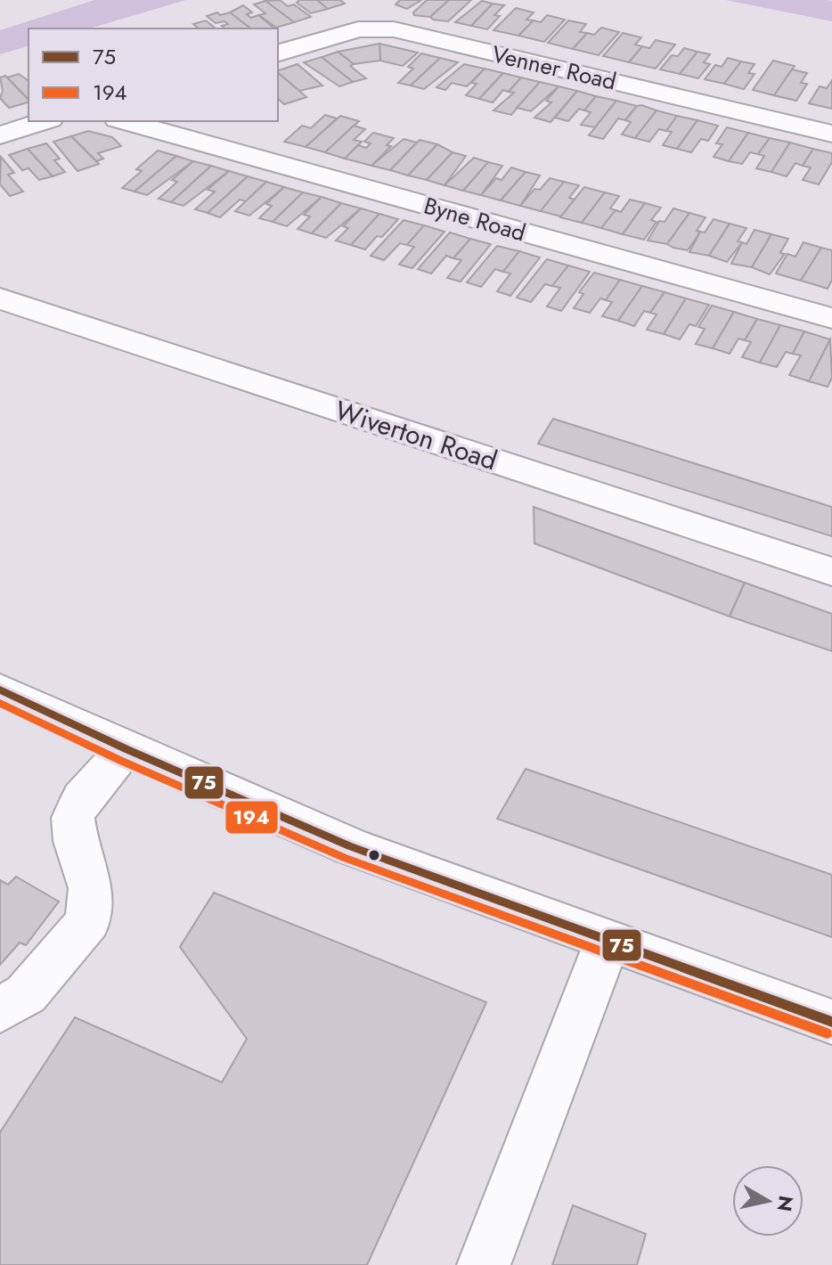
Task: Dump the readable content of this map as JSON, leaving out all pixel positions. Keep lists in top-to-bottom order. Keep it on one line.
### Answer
{"streets":{"street":["Venner Road","Byne Road","Wiverton Road"]},"lines":["transit line 75","transit line 194"],"legend":["75","194"],"north":"right"}
